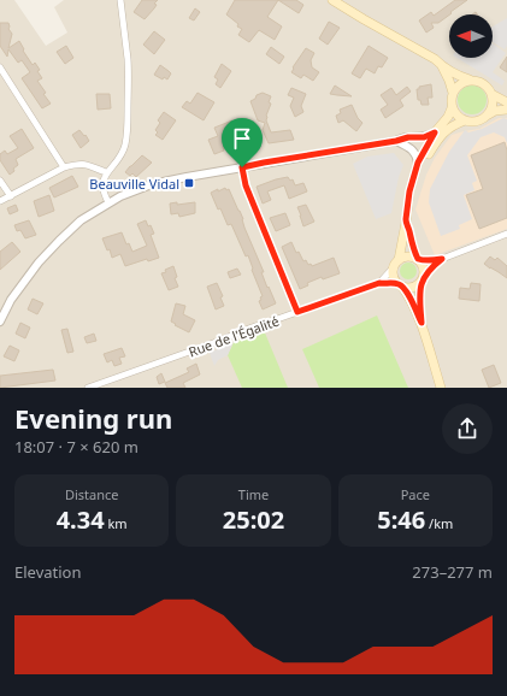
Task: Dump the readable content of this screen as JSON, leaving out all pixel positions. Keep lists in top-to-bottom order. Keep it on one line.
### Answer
{"streets":{"street":["Rue de l'Égalité"]},"places":{"transit":["Beauville Vidal"]},"north":"left","page":{"heading":["Evening run","18:07 · 7 × 620 m"],"stats":[["Distance","4.34 km"],["Time","25:02"],["Pace","5:46 /km"]],"chart":["Elevation","273–277 m"]}}
